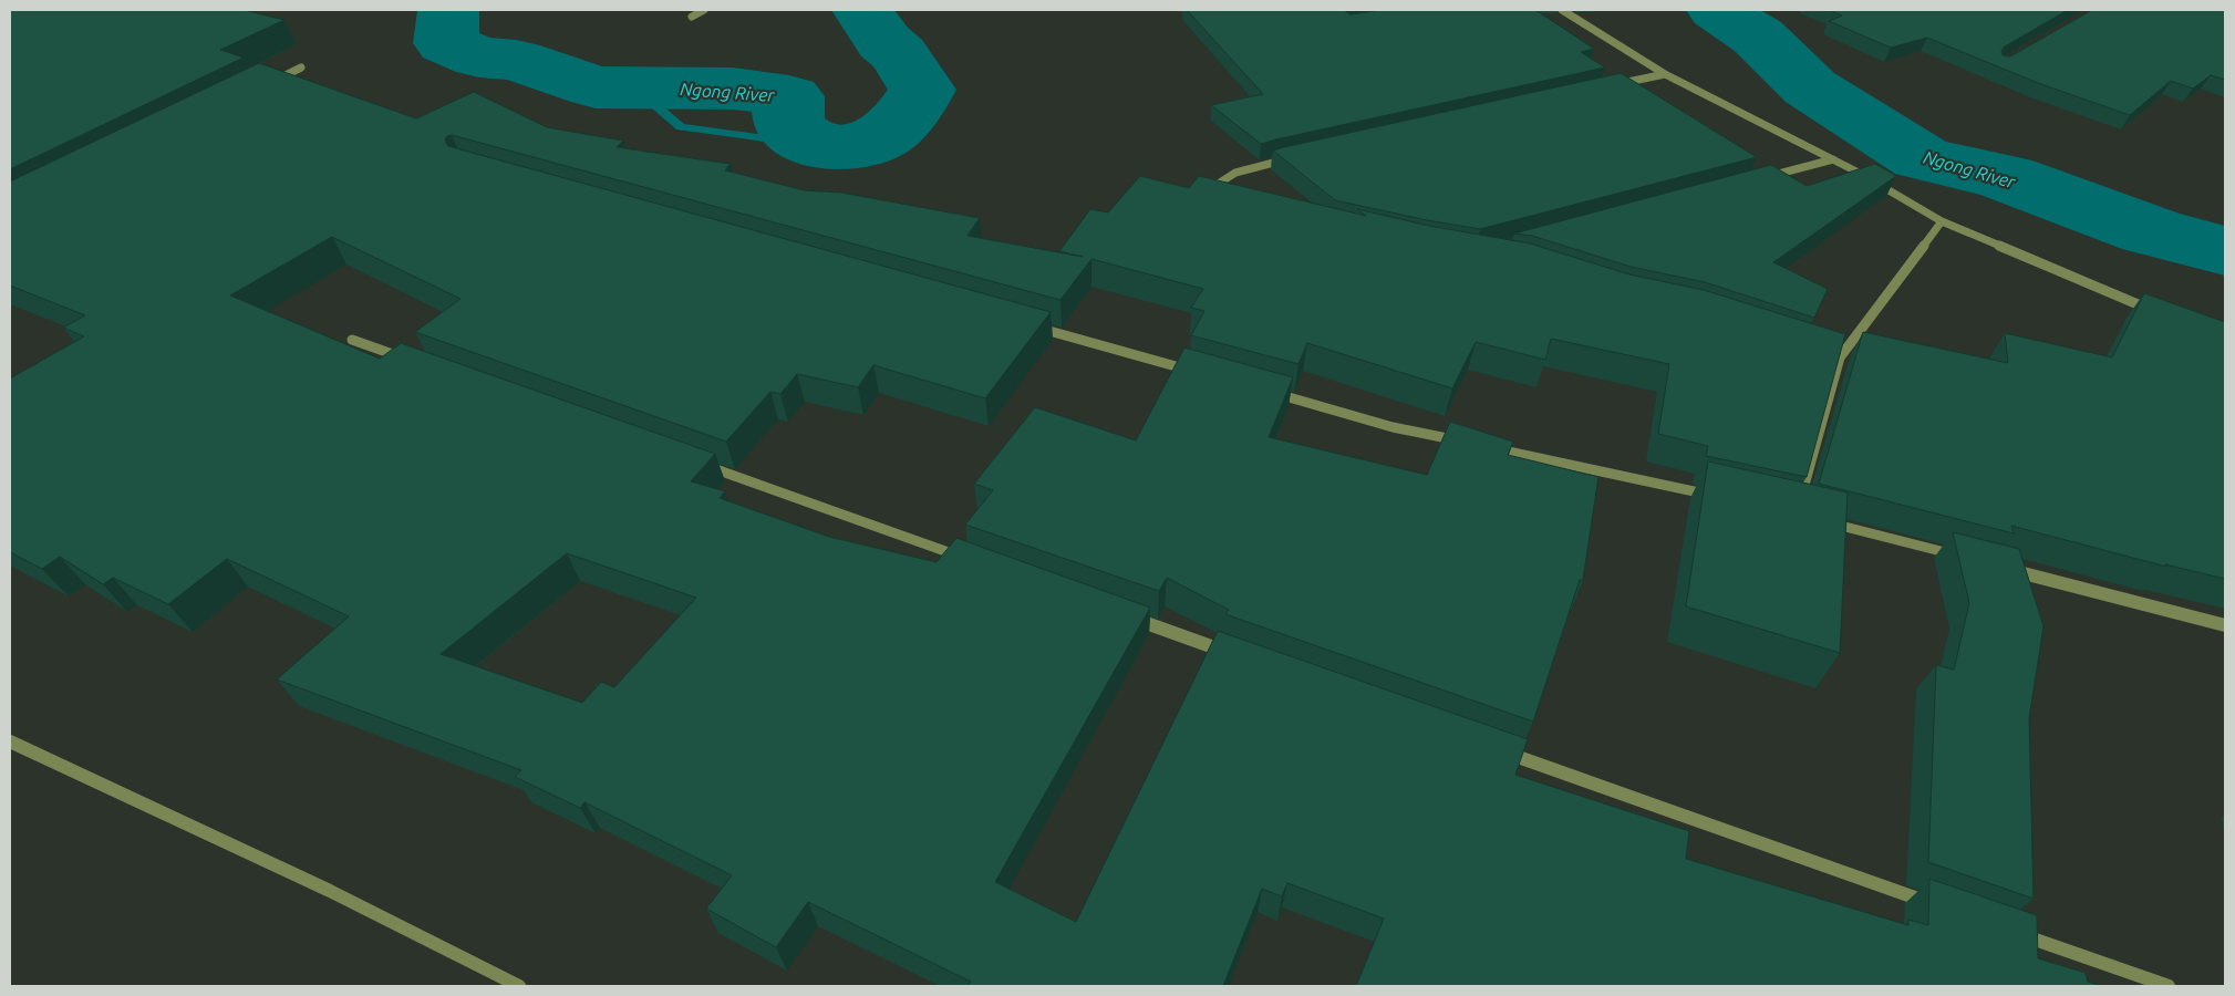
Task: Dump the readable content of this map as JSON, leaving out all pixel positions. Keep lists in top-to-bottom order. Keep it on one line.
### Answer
{"water":["Ngong River"]}
